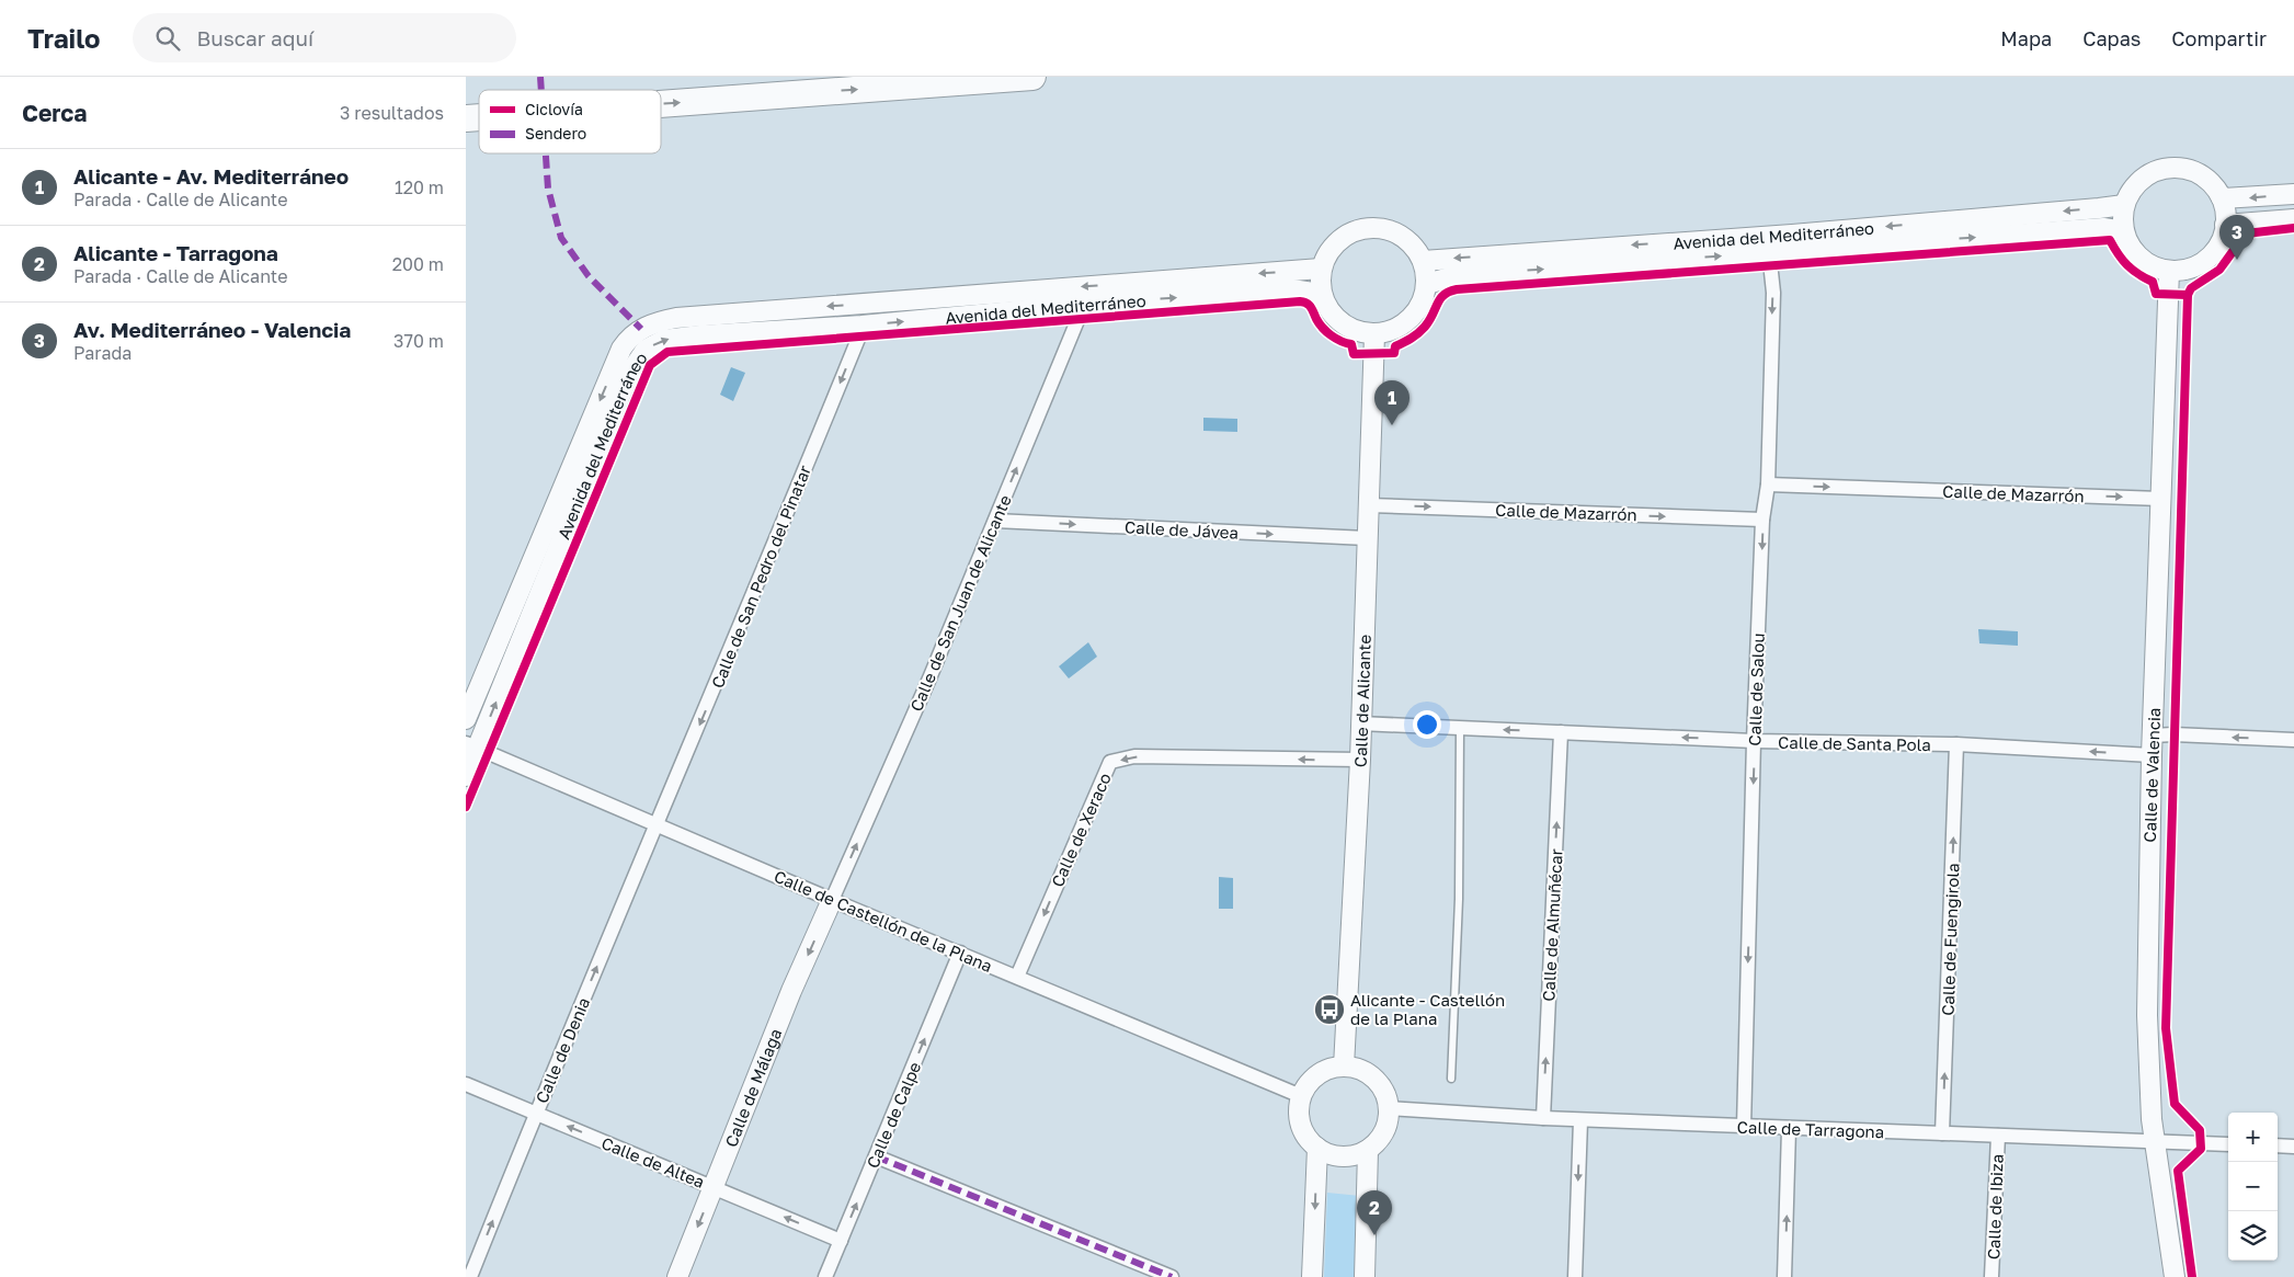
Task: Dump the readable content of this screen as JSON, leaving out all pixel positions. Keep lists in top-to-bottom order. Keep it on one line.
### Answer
{"streets":{"street":["Avenida del Mediterráneo","Calle de Mazarrón","Calle de Jávea","Calle de San Pedro del Pinatar","Calle de San Juan de Alicante","Calle de Salou","Calle de Alicante","Calle de Santa Pola","Calle de Valencia","Calle de Xeraco","Calle de Castellón de la Plana","Calle de Almuñécar","Calle de Fuengirola","Calle de Denia","Calle de Málaga","Calle de Calpe","Calle de Tarragona","Calle de Altea","Calle de Ibiza"]},"crossings":[["Avenida del Mediterráneo","Calle de San Pedro del Pinatar"],["Avenida del Mediterráneo","Calle de San Juan de Alicante"],["Avenida del Mediterráneo","Calle de Salou"],["Avenida del Mediterráneo","Calle de Alicante"],["Avenida del Mediterráneo","Calle de Valencia"],["Avenida del Mediterráneo","Calle de Castellón de la Plana"],["Calle de Mazarrón","Calle de Salou"],["Calle de Mazarrón","Calle de Alicante"],["Calle de Mazarrón","Calle de Valencia"],["Calle de Jávea","Calle de San Juan de Alicante"],["Calle de Jávea","Calle de Alicante"],["Calle de San Pedro del Pinatar","Calle de Castellón de la Plana"],["Calle de San Pedro del Pinatar","Calle de Denia"],["Calle de San Juan de Alicante","Calle de Castellón de la Plana"],["Calle de San Juan de Alicante","Calle de Málaga"],["Calle de Salou","Calle de Santa Pola"],["Calle de Salou","Calle de Tarragona"],["Calle de Alicante","Calle de Santa Pola"],["Calle de Alicante","Calle de Xeraco"],["Calle de Alicante","Calle de Castellón de la Plana"],["Calle de Alicante","Calle de Tarragona"],["Calle de Santa Pola","Calle de Valencia"],["Calle de Santa Pola","Calle de Almuñécar"],["Calle de Santa Pola","Calle de Fuengirola"],["Calle de Valencia","Calle de Tarragona"],["Calle de Xeraco","Calle de Castellón de la Plana"],["Calle de Castellón de la Plana","Calle de Denia"],["Calle de Castellón de la Plana","Calle de Málaga"],["Calle de Castellón de la Plana","Calle de Calpe"],["Calle de Castellón de la Plana","Calle de Tarragona"],["Calle de Almuñécar","Calle de Tarragona"],["Calle de Fuengirola","Calle de Tarragona"],["Calle de Denia","Calle de Altea"],["Calle de Málaga","Calle de Altea"],["Calle de Calpe","Calle de Altea"],["Calle de Tarragona","Calle de Ibiza"]],"one_way":["Calle de Mazarrón","Calle de Jávea","Calle de San Pedro del Pinatar","Calle de San Juan de Alicante","Calle de Salou","Calle de Santa Pola","Calle de Xeraco","Calle de Almuñécar","Calle de Fuengirola","Calle de Denia","Calle de Málaga","Calle de Calpe","Calle de Altea"],"places":{"bus stop":["Alicante - Castellón de la Plana"]},"legend":["Ciclovía","Sendero"],"page":{"header":"Trailo","search":"Buscar aquí","nav":["Mapa","Capas","Compartir"],"heading":["Cerca","3 resultados"],"list":[{"mark":"1","name":"Alicante - Av. Mediterráneo","note":"Parada · Calle de Alicante","value":"120 m"},{"mark":"2","name":"Alicante - Tarragona","note":"Parada · Calle de Alicante","value":"200 m"},{"mark":"3","name":"Av. Mediterráneo - Valencia","note":"Parada","value":"370 m"}],"pins":["3","1","2"],"map_buttons":["+","−"]}}
